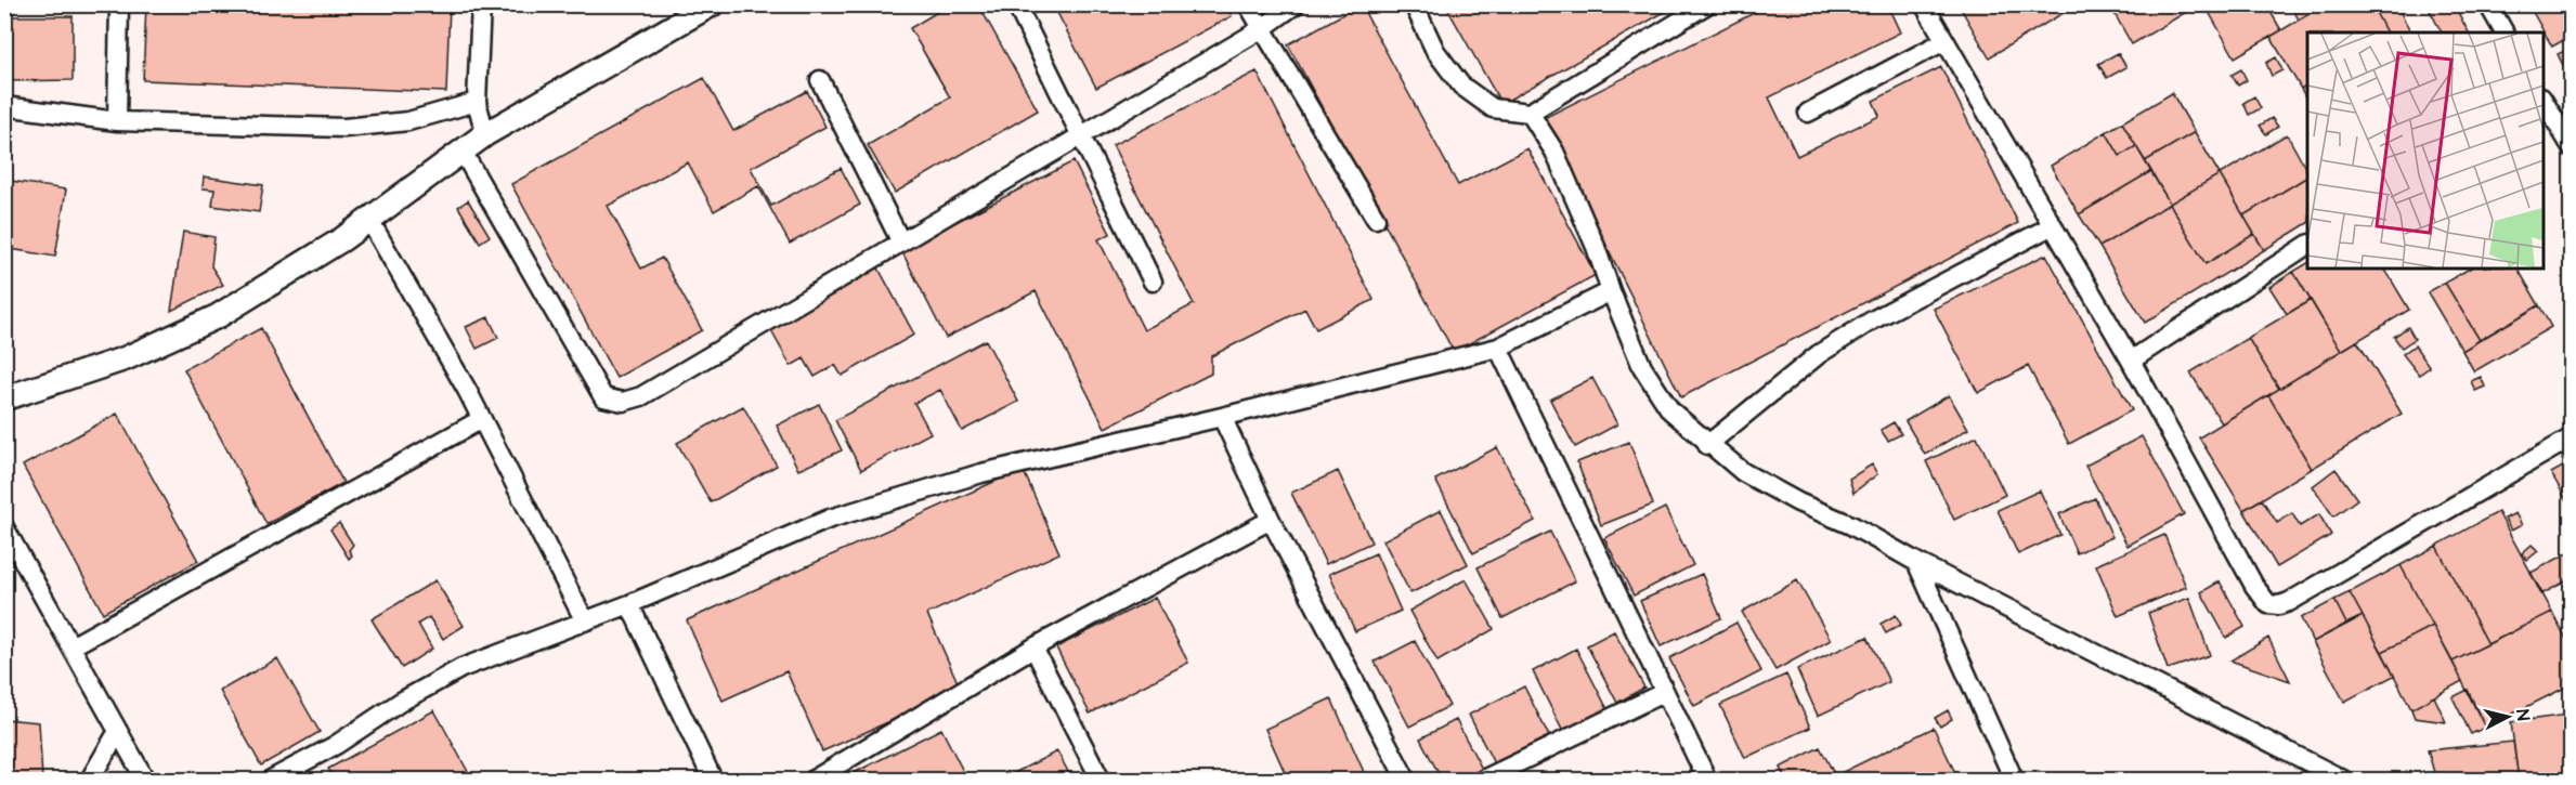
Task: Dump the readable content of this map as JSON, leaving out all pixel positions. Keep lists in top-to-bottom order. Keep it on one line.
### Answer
{"north":"right"}
